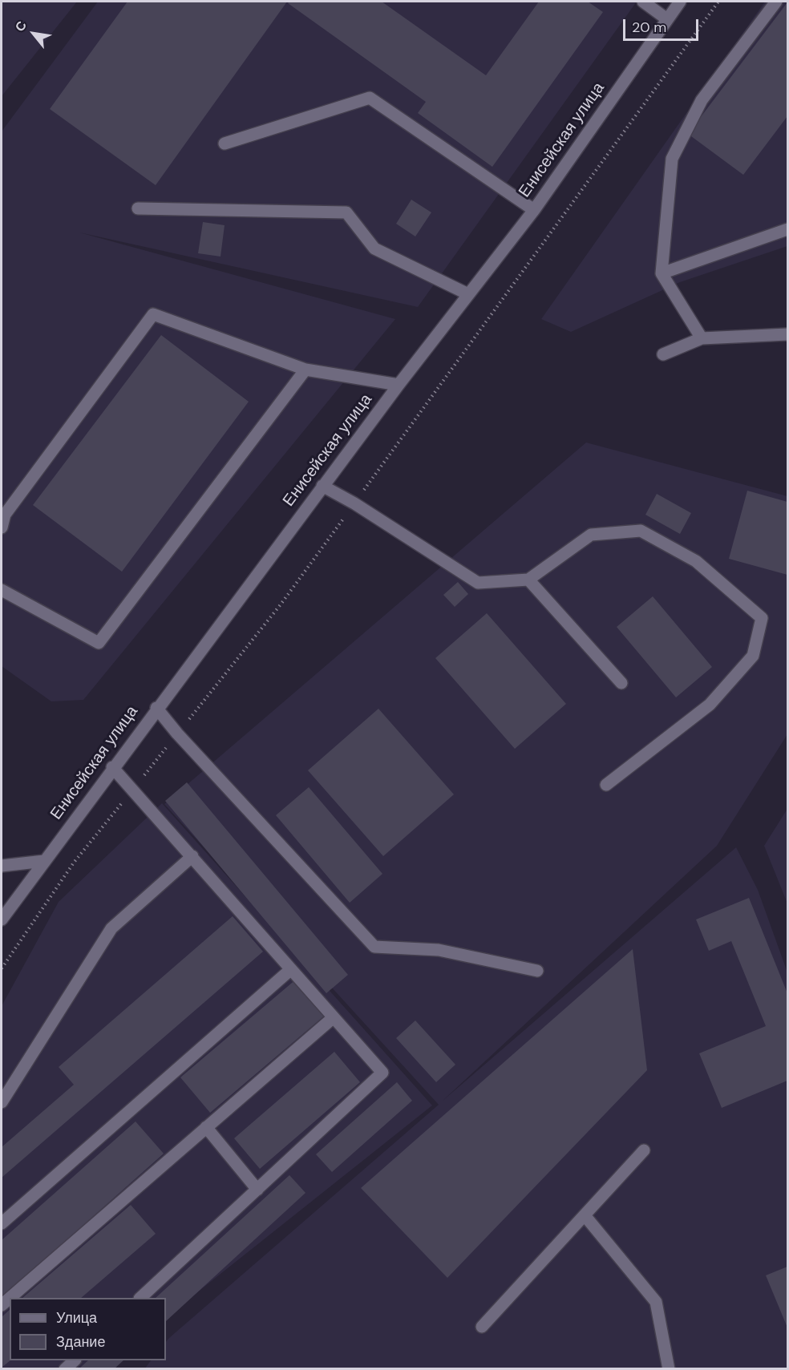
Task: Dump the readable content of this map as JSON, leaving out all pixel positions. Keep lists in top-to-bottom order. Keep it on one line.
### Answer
{"streets":{"street":["Енисейская улица"]},"legend":["Улица","Здание"],"scale_bar":"20 m","north":"top left"}
